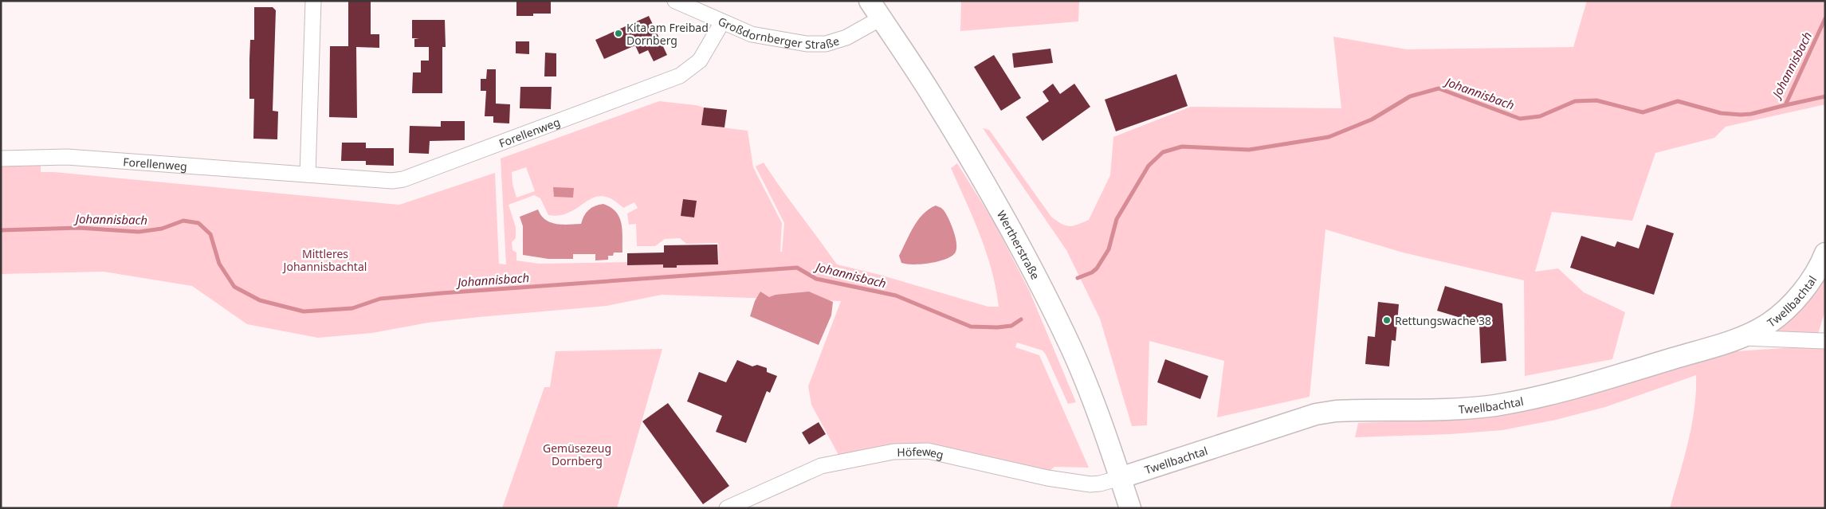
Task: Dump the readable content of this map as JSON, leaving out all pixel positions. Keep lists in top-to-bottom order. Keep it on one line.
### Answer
{"streets":{"street":["Großdornberger Straße","Forellenweg","Wertherstraße","Twellbachtal","Höfeweg"]},"crossings":[["Großdornberger Straße","Forellenweg"],["Großdornberger Straße","Wertherstraße"],["Wertherstraße","Twellbachtal"],["Wertherstraße","Höfeweg"],["Twellbachtal","Höfeweg"]],"water":["Johannisbach"],"parks":["Mittleres Johannisbachtal","Gemüsezeug Dornberg"],"places":["Kita am Freibad Dornberg","Rettungswache 38"]}
